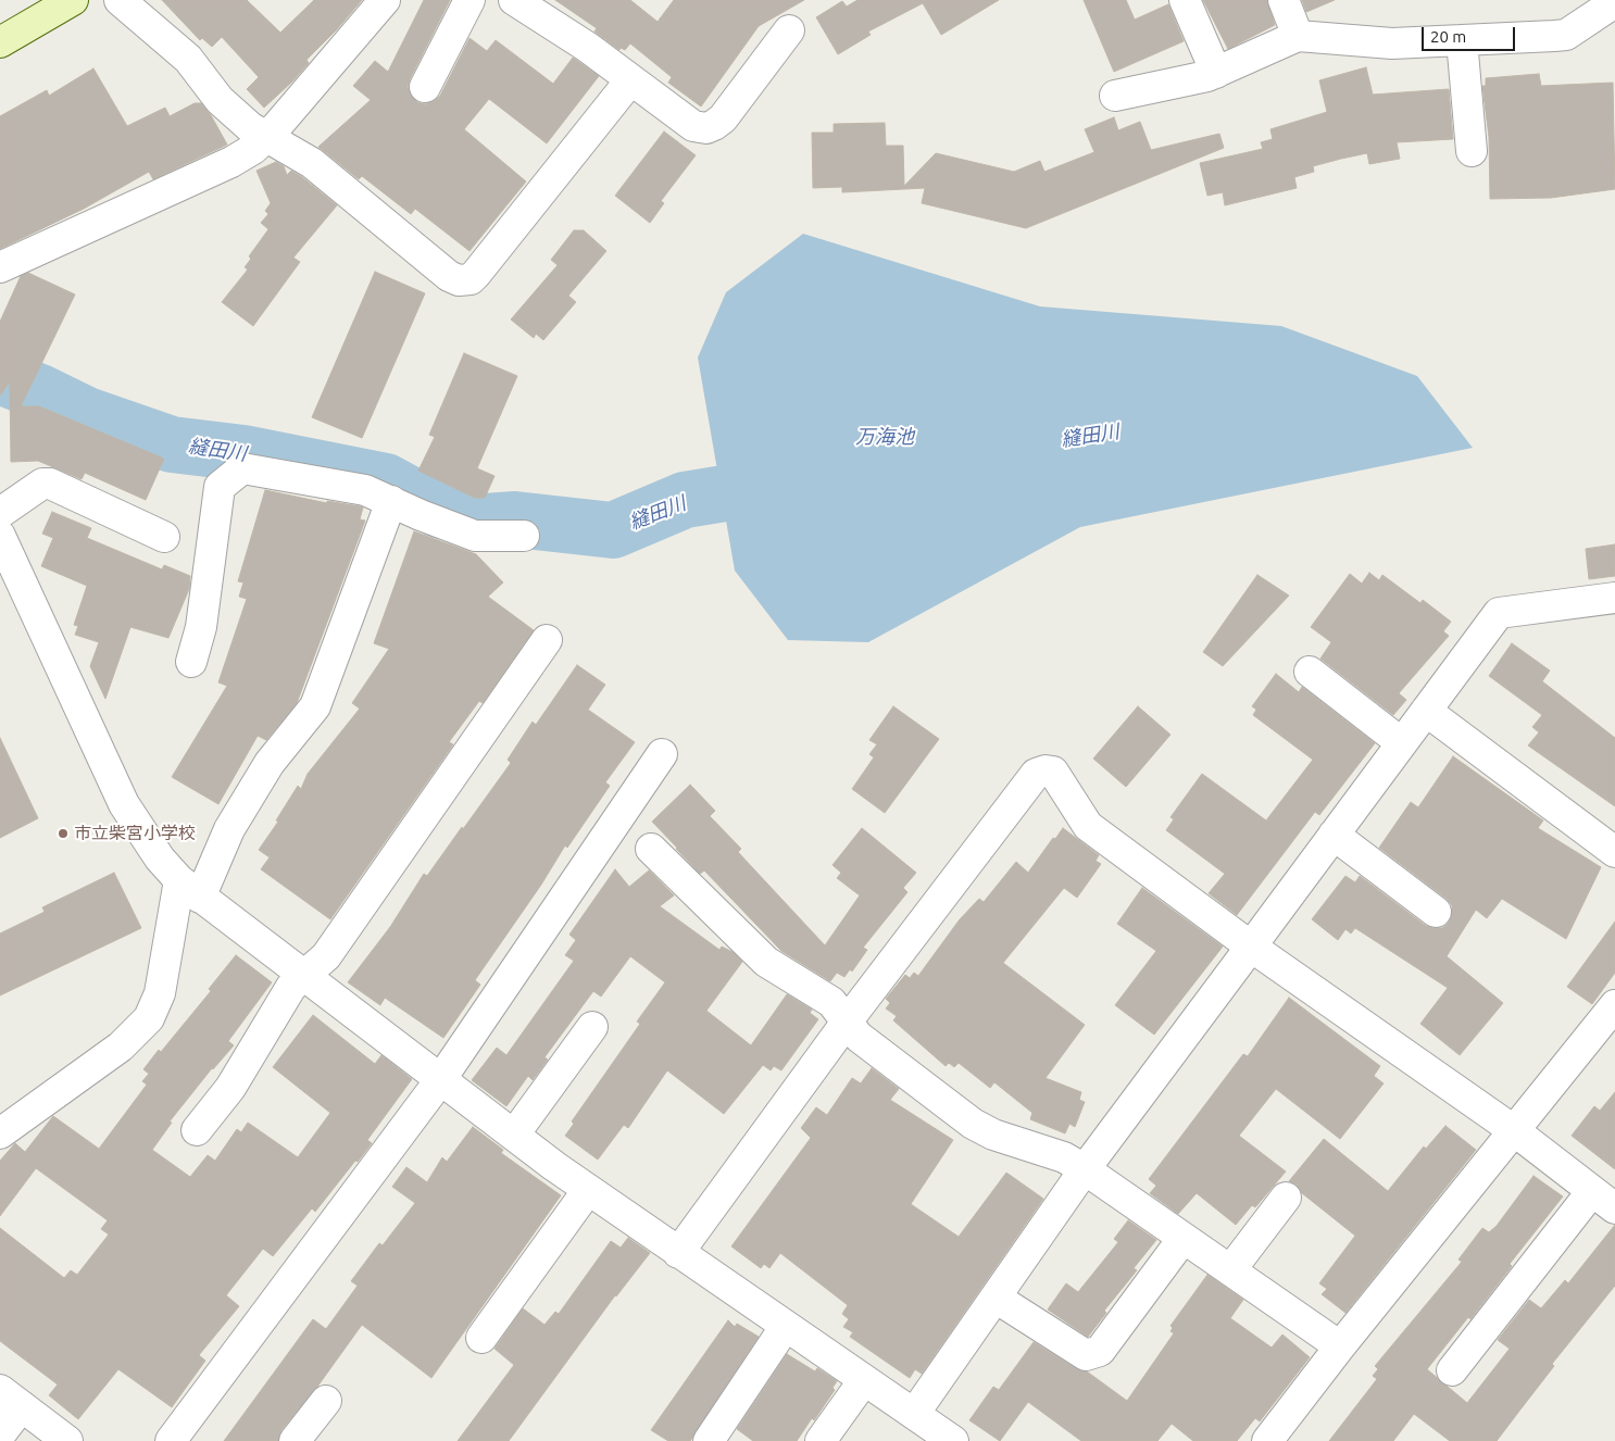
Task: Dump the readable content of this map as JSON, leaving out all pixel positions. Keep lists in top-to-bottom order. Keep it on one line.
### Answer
{"water":["縫田川","万海池"],"places":["市立柴宮小学校"],"scale_bar":"20 m"}
